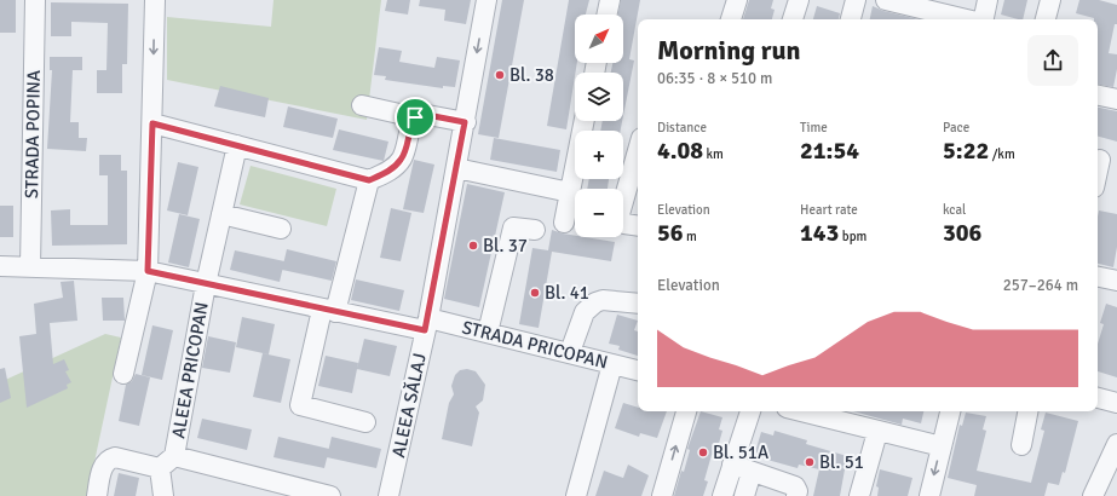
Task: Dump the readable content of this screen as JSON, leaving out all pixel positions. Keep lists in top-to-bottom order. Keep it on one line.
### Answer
{"streets":{"street":["STRADA POPINA","STRADA PRICOPAN","ALEEA PRICOPAN","ALEEA SĂLAJ"]},"crossings":[["STRADA POPINA","STRADA PRICOPAN"],["STRADA PRICOPAN","ALEEA PRICOPAN"],["STRADA PRICOPAN","ALEEA SĂLAJ"]],"places":["Bl. 38","Bl. 37","Bl. 41","Bl. 51A","Bl. 51"],"north":"top right","page":{"map_buttons":["+","−"],"heading":["Morning run","06:35 · 8 × 510 m"],"stats":[["Distance","4.08 km"],["Time","21:54"],["Pace","5:22 /km"],["Elevation","56 m"],["Heart rate","143 bpm"],["kcal","306"]],"chart":["Elevation","257–264 m"]}}
